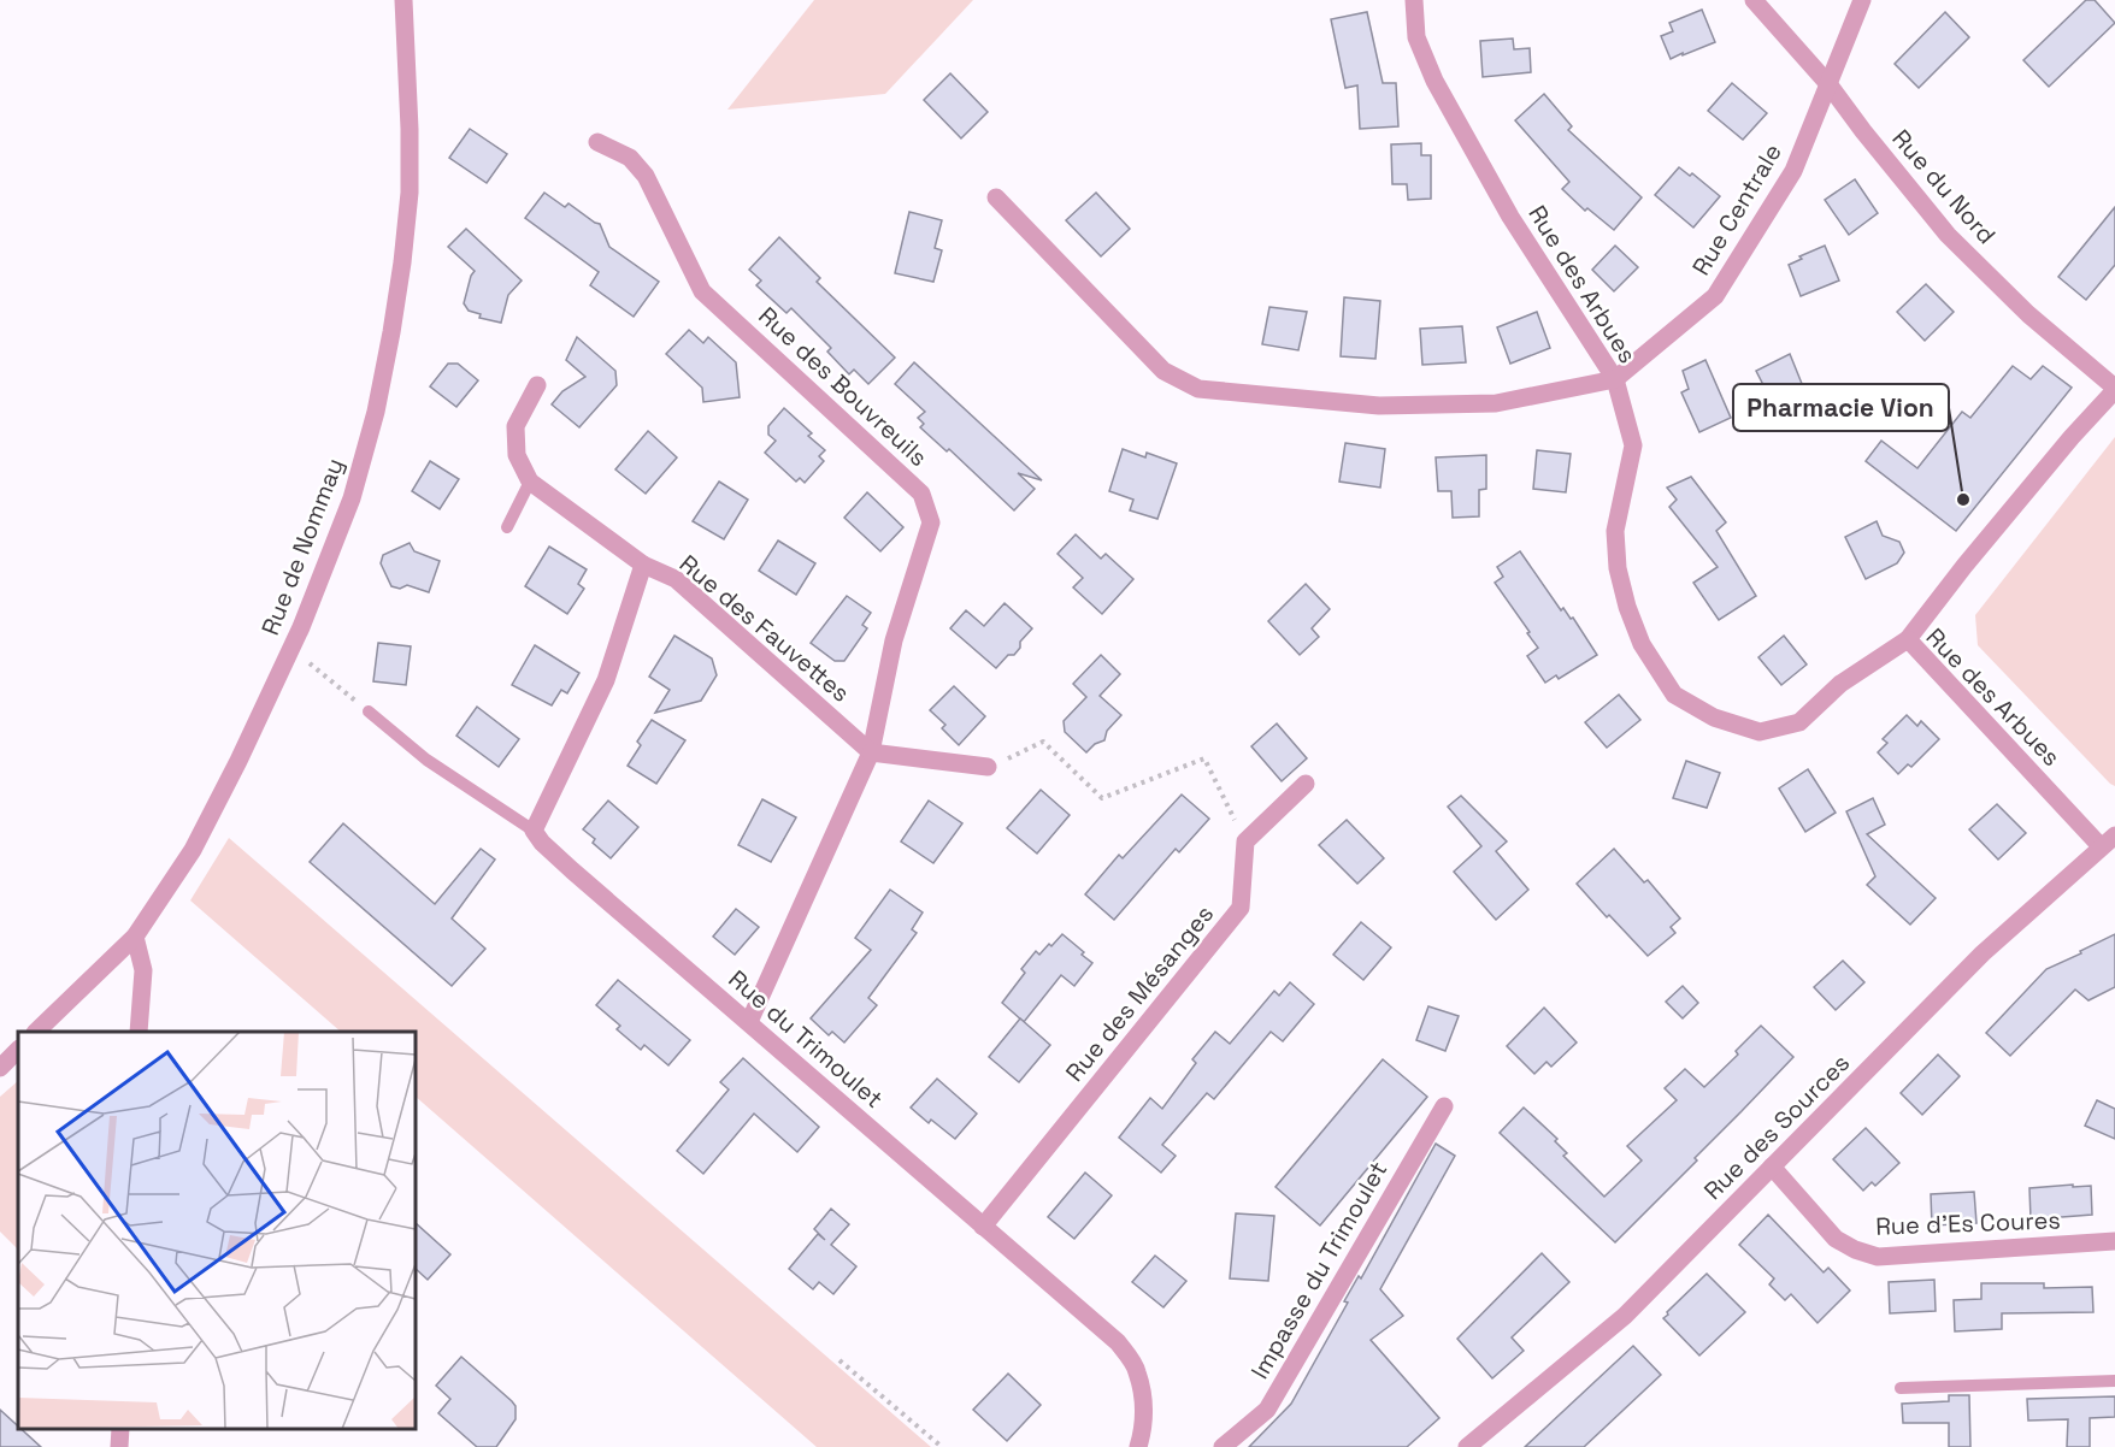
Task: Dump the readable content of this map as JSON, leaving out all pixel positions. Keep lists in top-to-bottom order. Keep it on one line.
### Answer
{"streets":{"street":["Rue du Nord","Rue Centrale","Rue des Arbues","Rue des Bouvreuils","Rue de Nommay","Rue des Fauvettes","Rue des Mésanges","Rue du Trimoulet","Rue des Sources","Rue d'Es Coures","Impasse du Trimoulet"]},"crossings":[["Rue du Nord","Rue Centrale"],["Rue Centrale","Rue des Arbues"],["Rue des Arbues","Rue des Sources"],["Rue des Bouvreuils","Rue des Fauvettes"],["Rue des Bouvreuils","Rue du Trimoulet"],["Rue des Fauvettes","Rue du Trimoulet"],["Rue des Mésanges","Rue du Trimoulet"],["Rue des Sources","Rue d'Es Coures"]],"places":["Pharmacie Vion"]}
